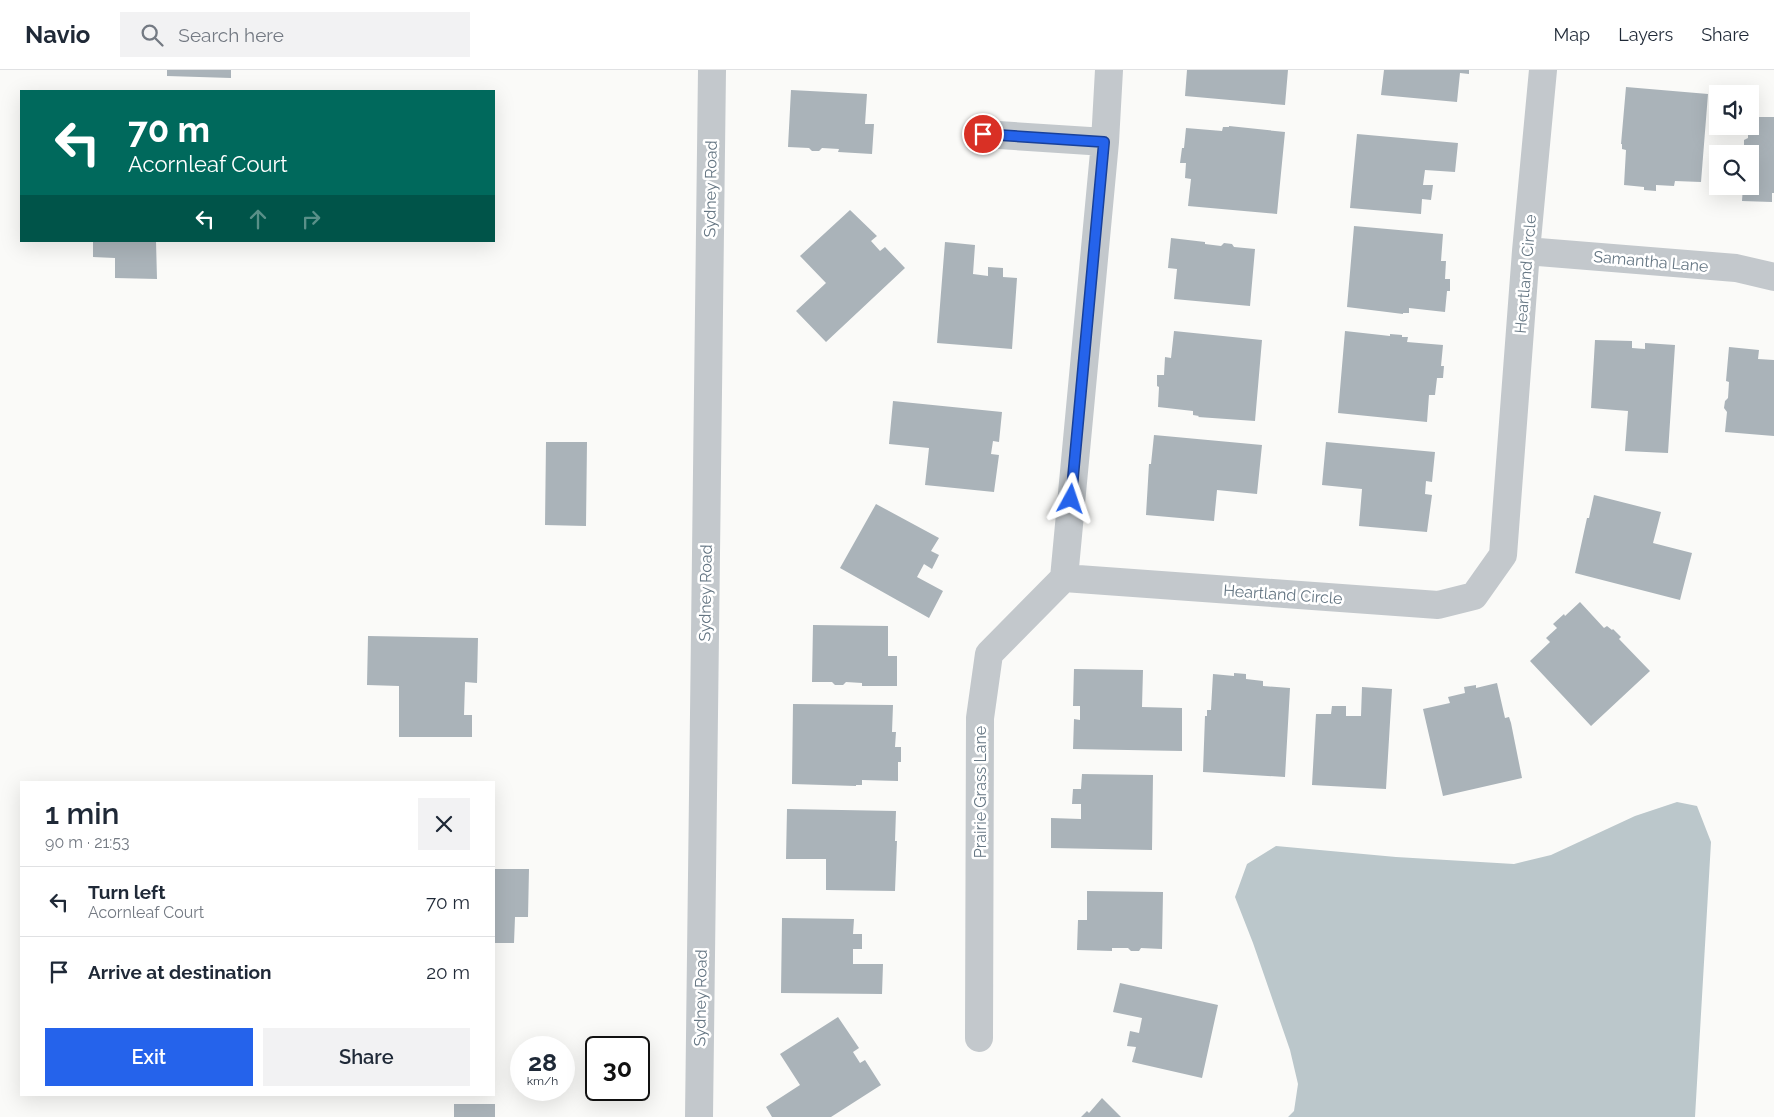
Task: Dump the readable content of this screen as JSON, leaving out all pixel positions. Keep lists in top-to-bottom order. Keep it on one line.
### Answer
{"streets":{"street":["Sydney Road","Samantha Lane","Heartland Circle","Prairie Grass Lane"]},"crossings":[["Samantha Lane","Heartland Circle"],["Heartland Circle","Prairie Grass Lane"]],"page":{"header":"Navio","search":"Search here","nav":["Map","Layers","Share"],"turn":["70 m","Acornleaf Court"],"heading":["1 min","90 m · 21:53"],"list":[{"name":"Turn left","note":"Acornleaf Court","value":"70 m"},{"name":"Arrive at destination","value":"20 m"}],"buttons":["Exit","Share"],"speed":"28 km/h","limit":"30"}}
